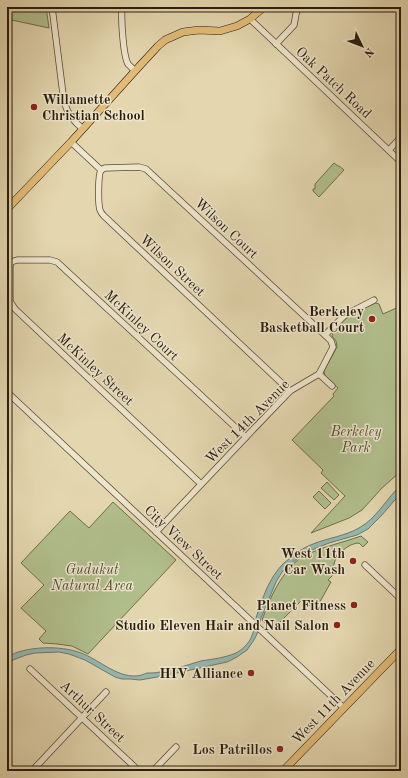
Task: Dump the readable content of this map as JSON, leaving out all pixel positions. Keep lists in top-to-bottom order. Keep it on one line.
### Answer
{"streets":{"main road":["West 11th Avenue"],"street":["Oak Patch Road","Wilson Court","Wilson Street","McKinley Court","McKinley Street","West 14th Avenue","City View Street","Arthur Street"]},"crossings":[["Wilson Court","Wilson Street"],["Wilson Street","West 14th Avenue"],["McKinley Court","McKinley Street"],["McKinley Court","West 14th Avenue"],["McKinley Street","West 14th Avenue"],["West 14th Avenue","City View Street"],["City View Street","West 11th Avenue"]],"parks":["Berkeley Park","Gudukut Natural Area"],"places":["Willamette Christian School","Berkeley Basketball Court","West 11th Car Wash","Planet Fitness","Studio Eleven Hair and Nail Salon","HIV Alliance","Los Patrillos"],"north":"bottom right"}
